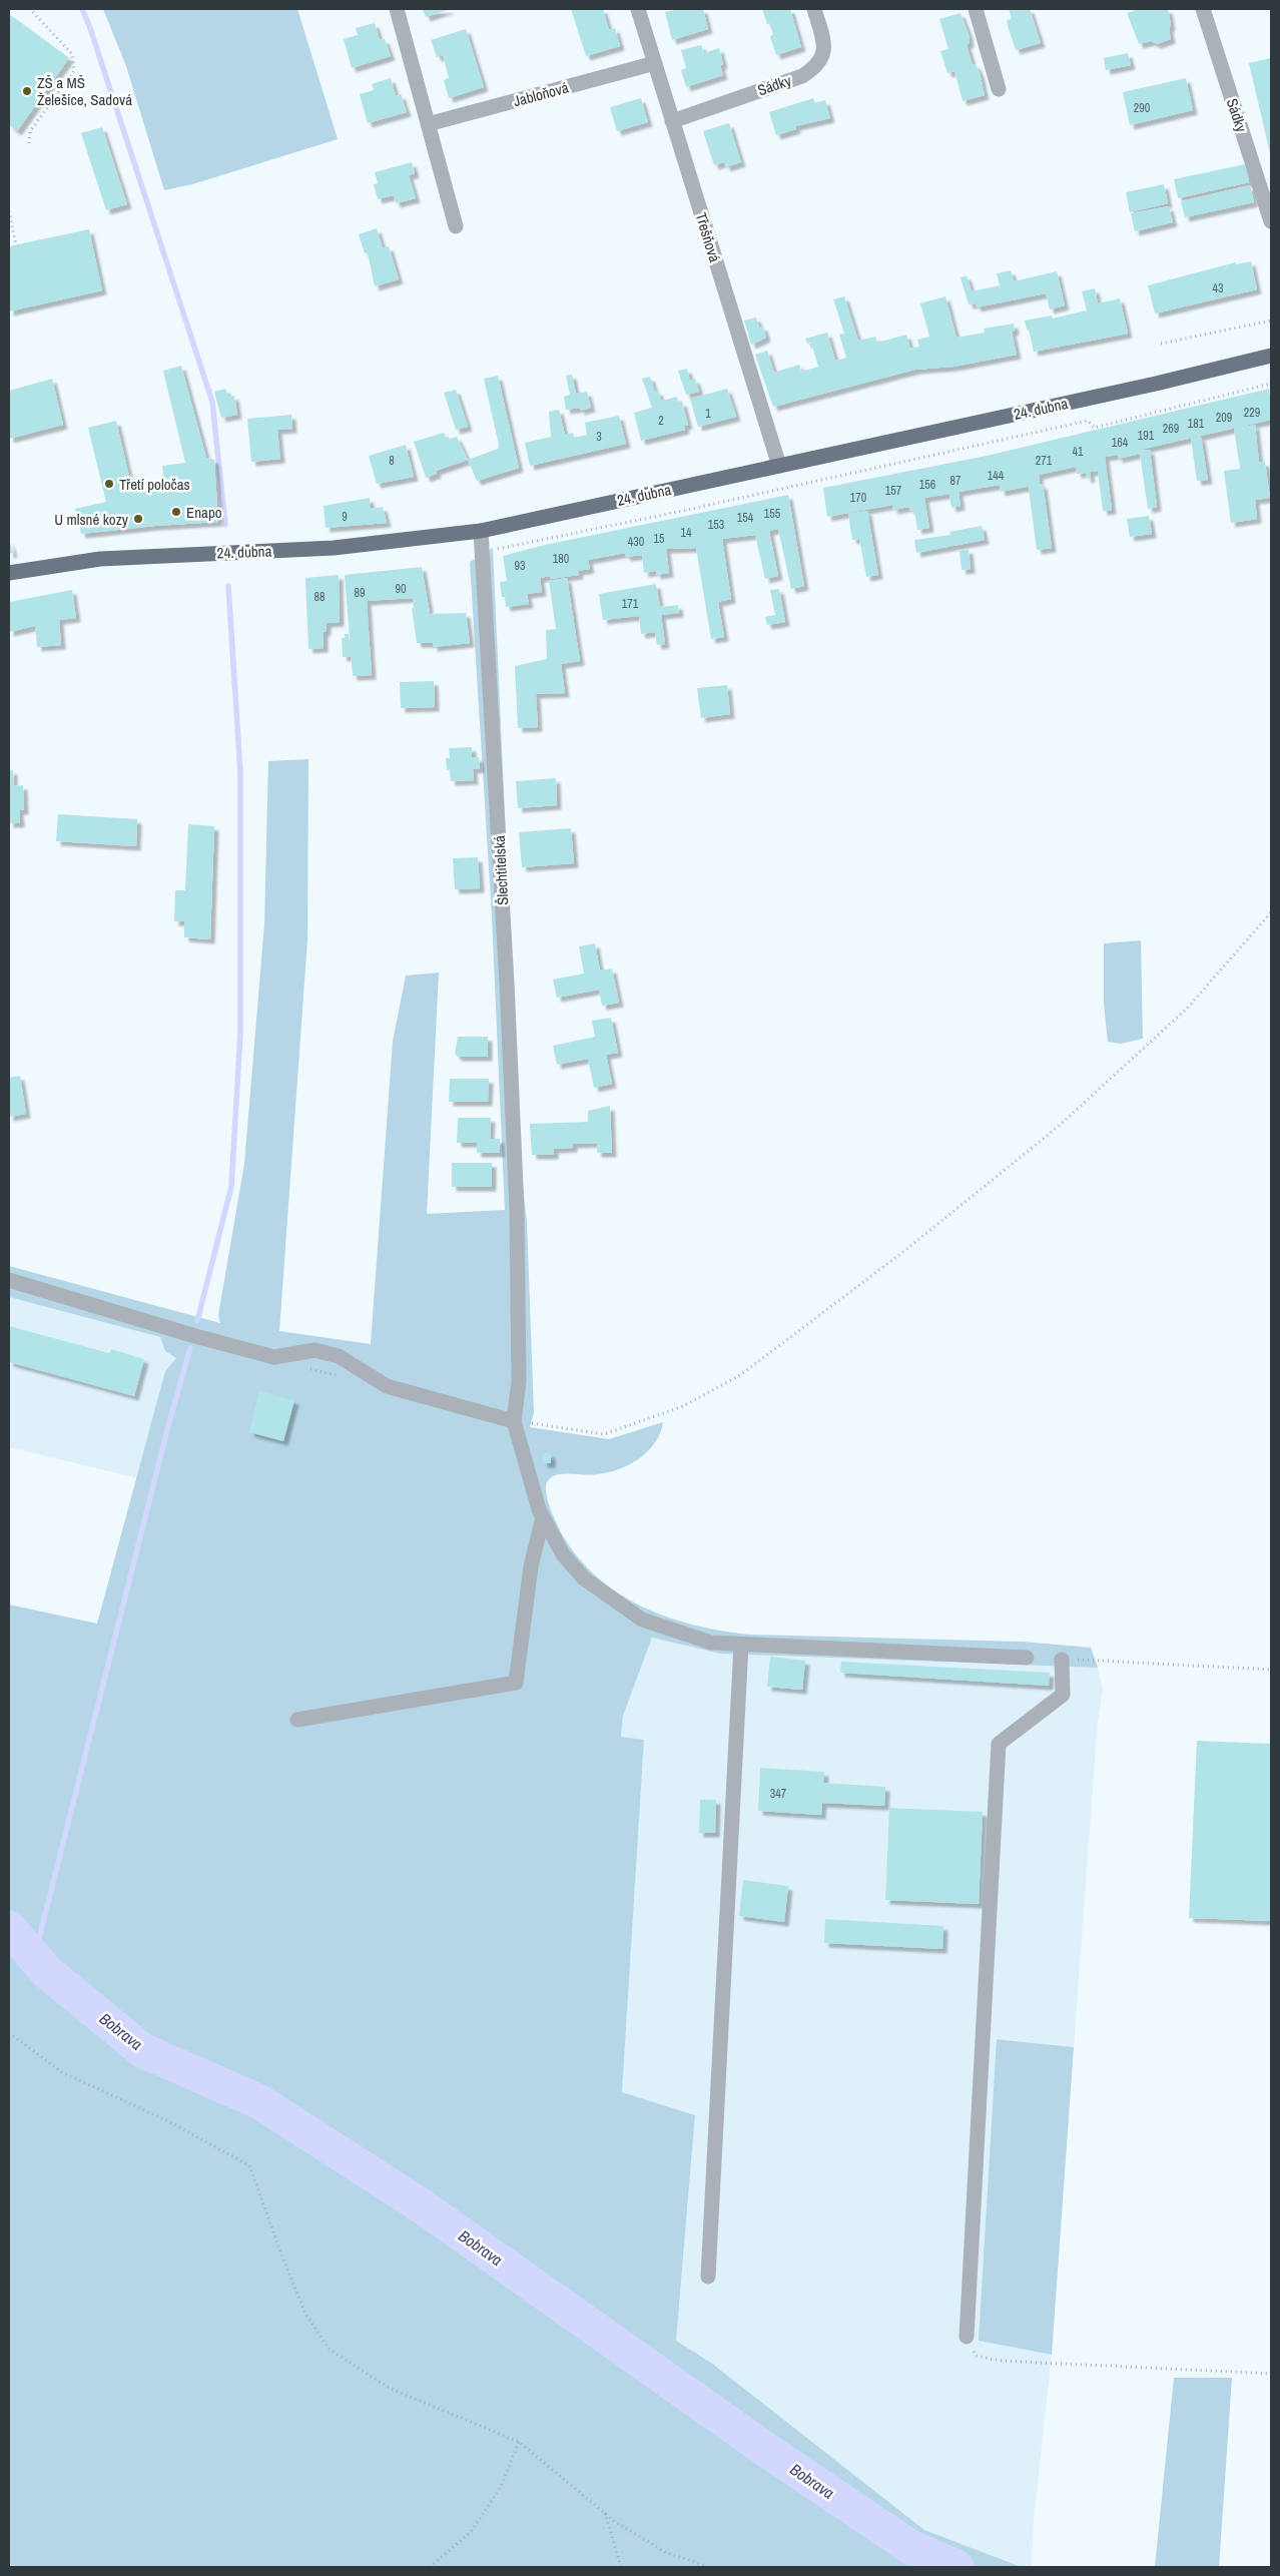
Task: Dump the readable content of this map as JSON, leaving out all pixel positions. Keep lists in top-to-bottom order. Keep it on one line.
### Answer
{"streets":{"main road":["24. dubna"],"street":["Sádky","Jabloňová","Třešňová","Šlechtitelská"]},"crossings":[["Sádky","Třešňová"],["Jabloňová","Třešňová"],["Třešňová","24. dubna"],["24. dubna","Šlechtitelská"]],"water":["Bobrava"],"places":["ZŠ a MŠ Želešice, Sadová","Třetí poločas","Enapo","U mlsné kozy"],"house_numbers":["290","43","229","1","209","2","181","269","191","3","164","41","8","271","144","87","156","157","170","155","9","154","153","14","15","430","180","93","90","89","88","171","347"]}
